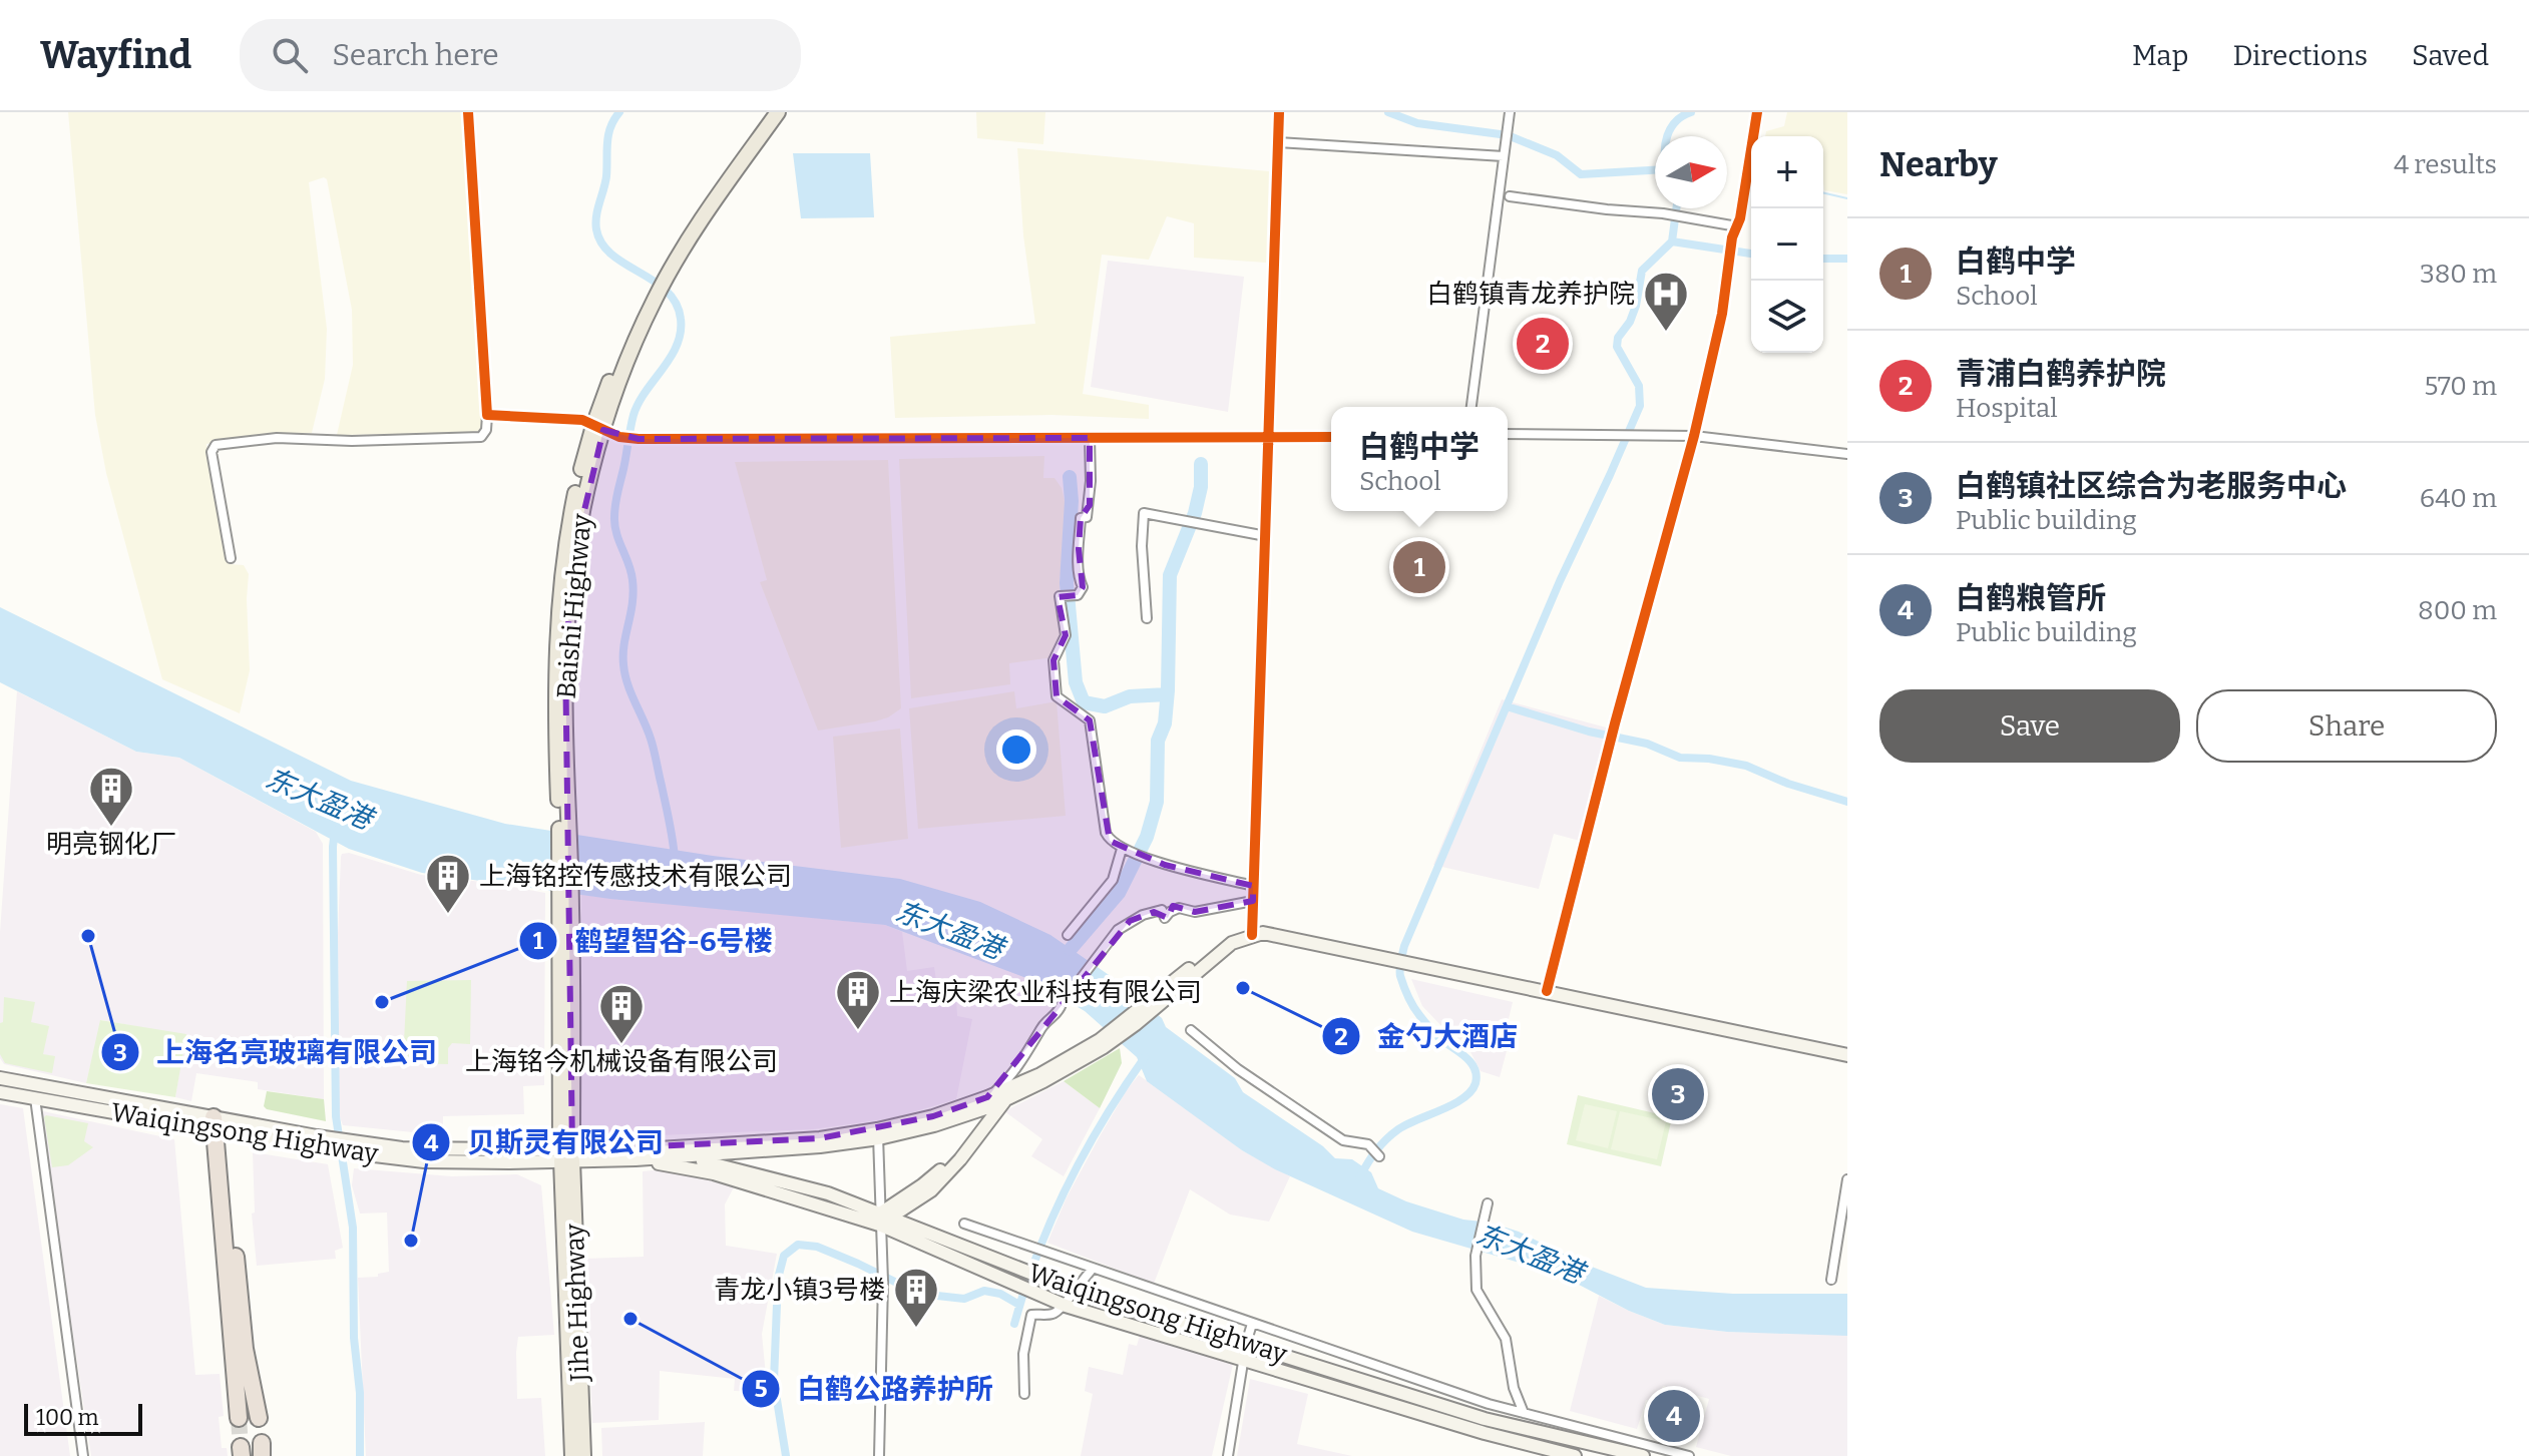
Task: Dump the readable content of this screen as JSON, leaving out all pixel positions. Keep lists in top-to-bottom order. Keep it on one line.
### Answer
{"streets":{"main road":["Baishi Highway","Waiqingsong Highway","Jihe Highway"]},"crossings":[["Baishi Highway","Waiqingsong Highway"],["Baishi Highway","Jihe Highway"],["Waiqingsong Highway","Jihe Highway"]],"water":["东大盈港"],"places":{"hospital":["白鹤镇青龙养护院"],"building":["明亮钢化厂","上海铭控传感技术有限公司","上海庆梁农业科技有限公司","上海铭今机械设备有限公司","青龙小镇3号楼"],"other":["上海名亮玻璃有限公司","金勺大酒店","鹤望智谷-6号楼","贝斯灵有限公司","白鹤公路养护所"]},"scale_bar":"100 m","north":"right","page":{"header":"Wayfind","search":"Search here","nav":["Map","Directions","Saved"],"heading":["Nearby","4 results"],"map_buttons":["+","−"],"list":[{"mark":"1","name":"白鹤中学","note":"School","value":"380 m"},{"mark":"2","name":"青浦白鹤养护院","note":"Hospital","value":"570 m"},{"mark":"3","name":"白鹤镇社区综合为老服务中心","note":"Public building","value":"640 m"},{"mark":"4","name":"白鹤粮管所","note":"Public building","value":"800 m"}],"pins":["2","1","3","4"],"popup":["白鹤中学","School"],"buttons":["Save","Share"],"scale":"100 m"}}
